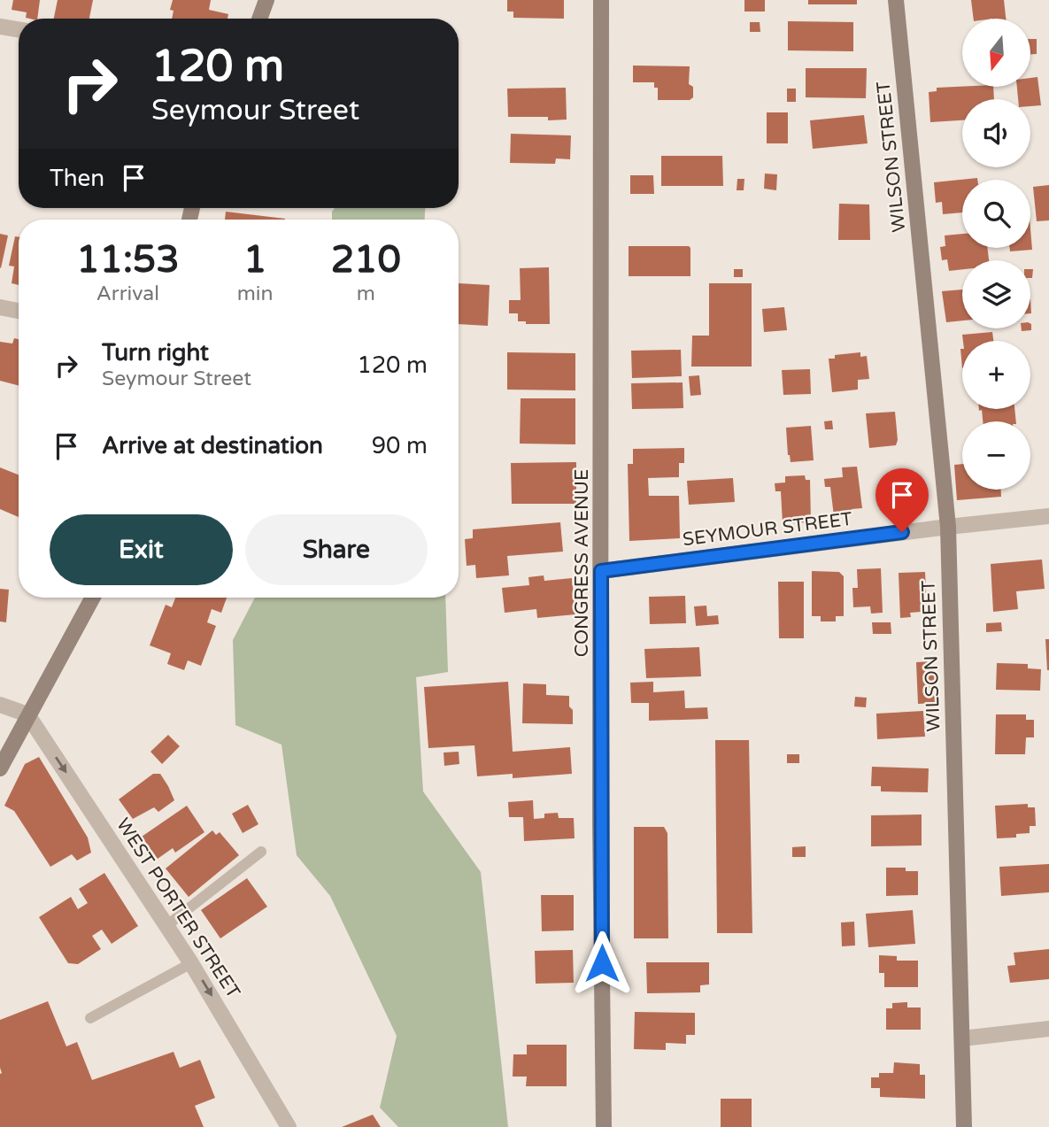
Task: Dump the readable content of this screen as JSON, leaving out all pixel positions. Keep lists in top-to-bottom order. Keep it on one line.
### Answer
{"streets":{"street":["WILSON STREET","SEYMOUR STREET","CONGRESS AVENUE","WEST PORTER STREET"]},"crossings":[["WILSON STREET","SEYMOUR STREET"],["SEYMOUR STREET","CONGRESS AVENUE"]],"one_way":["WEST PORTER STREET"],"north":"bottom","page":{"map_buttons":["+","−"],"turn":["120 m","Seymour Street"],"then":"Then","eta":["11:53","Arrival","1","min","210","m"],"list":[{"name":"Turn right","note":"Seymour Street","value":"120 m"},{"name":"Arrive at destination","value":"90 m"}],"buttons":["Exit","Share"]}}
